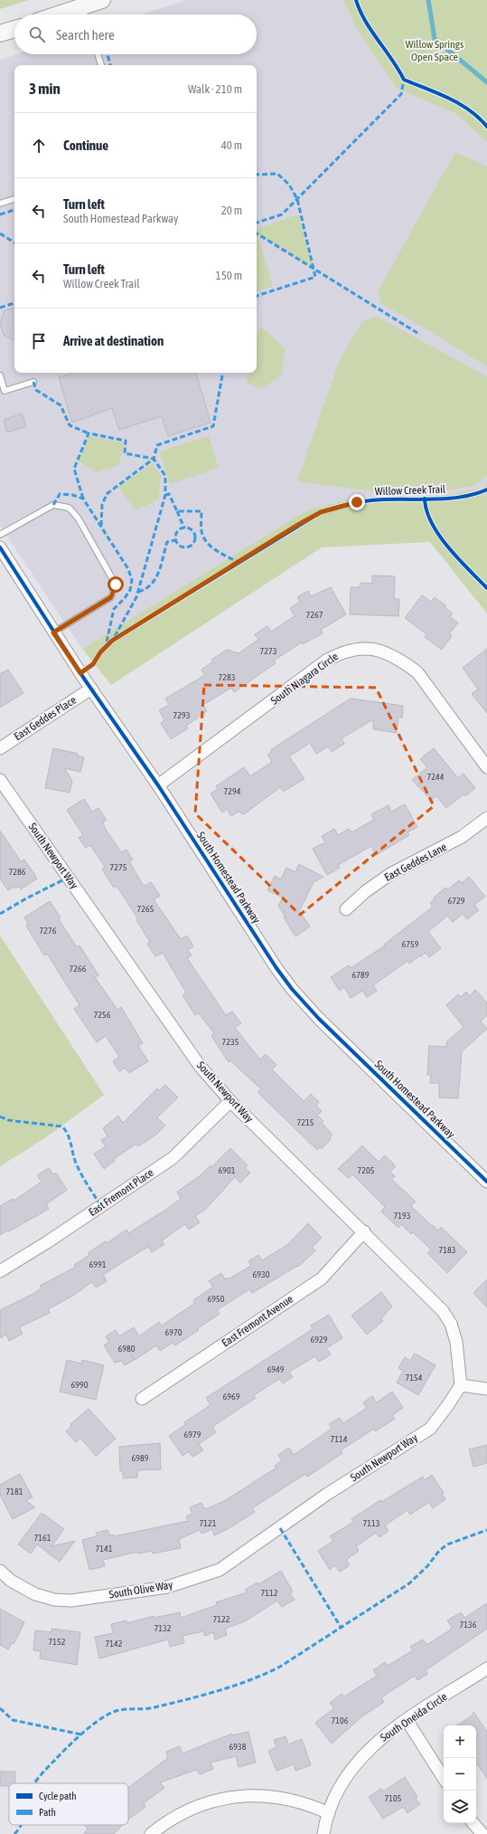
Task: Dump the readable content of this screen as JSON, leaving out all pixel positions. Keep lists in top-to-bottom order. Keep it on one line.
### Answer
{"streets":{"street":["South Niagara Circle","East Geddes Place","South Newport Way","East Geddes Lane","South Homestead Parkway","East Fremont Place","East Fremont Avenue","South Olive Way","South Oneida Circle"],"cycle path":["Willow Creek Trail"]},"crossings":[["South Niagara Circle","South Homestead Parkway"],["East Geddes Place","South Homestead Parkway"],["South Newport Way","East Fremont Place"],["South Newport Way","East Fremont Avenue"],["South Newport Way","South Olive Way"]],"parks":["Willow Springs Open Space"],"house_numbers":["7267","7273","7283","7293","7244","7294","7275","7286","6729","7265","7276","6759","7266","6789","7256","7235","7215","6901","7205","7193","7183","6991","6930","6950","6970","6929","6980","6949","7154","6990","6969","6979","7114","6989","7181","7121","7113","7161","7141","7112","7122","7136","7132","7152","7142","7106","6938","7105"],"legend":["Cycle path","Path"],"page":{"search":"Search here","heading":["3 min","Walk · 210 m"],"list":[["Continue","40 m"],["Turn left","South Homestead Parkway","20 m"],["Turn left","Willow Creek Trail","150 m"],"Arrive at destination"],"map_buttons":["+","−"]}}
